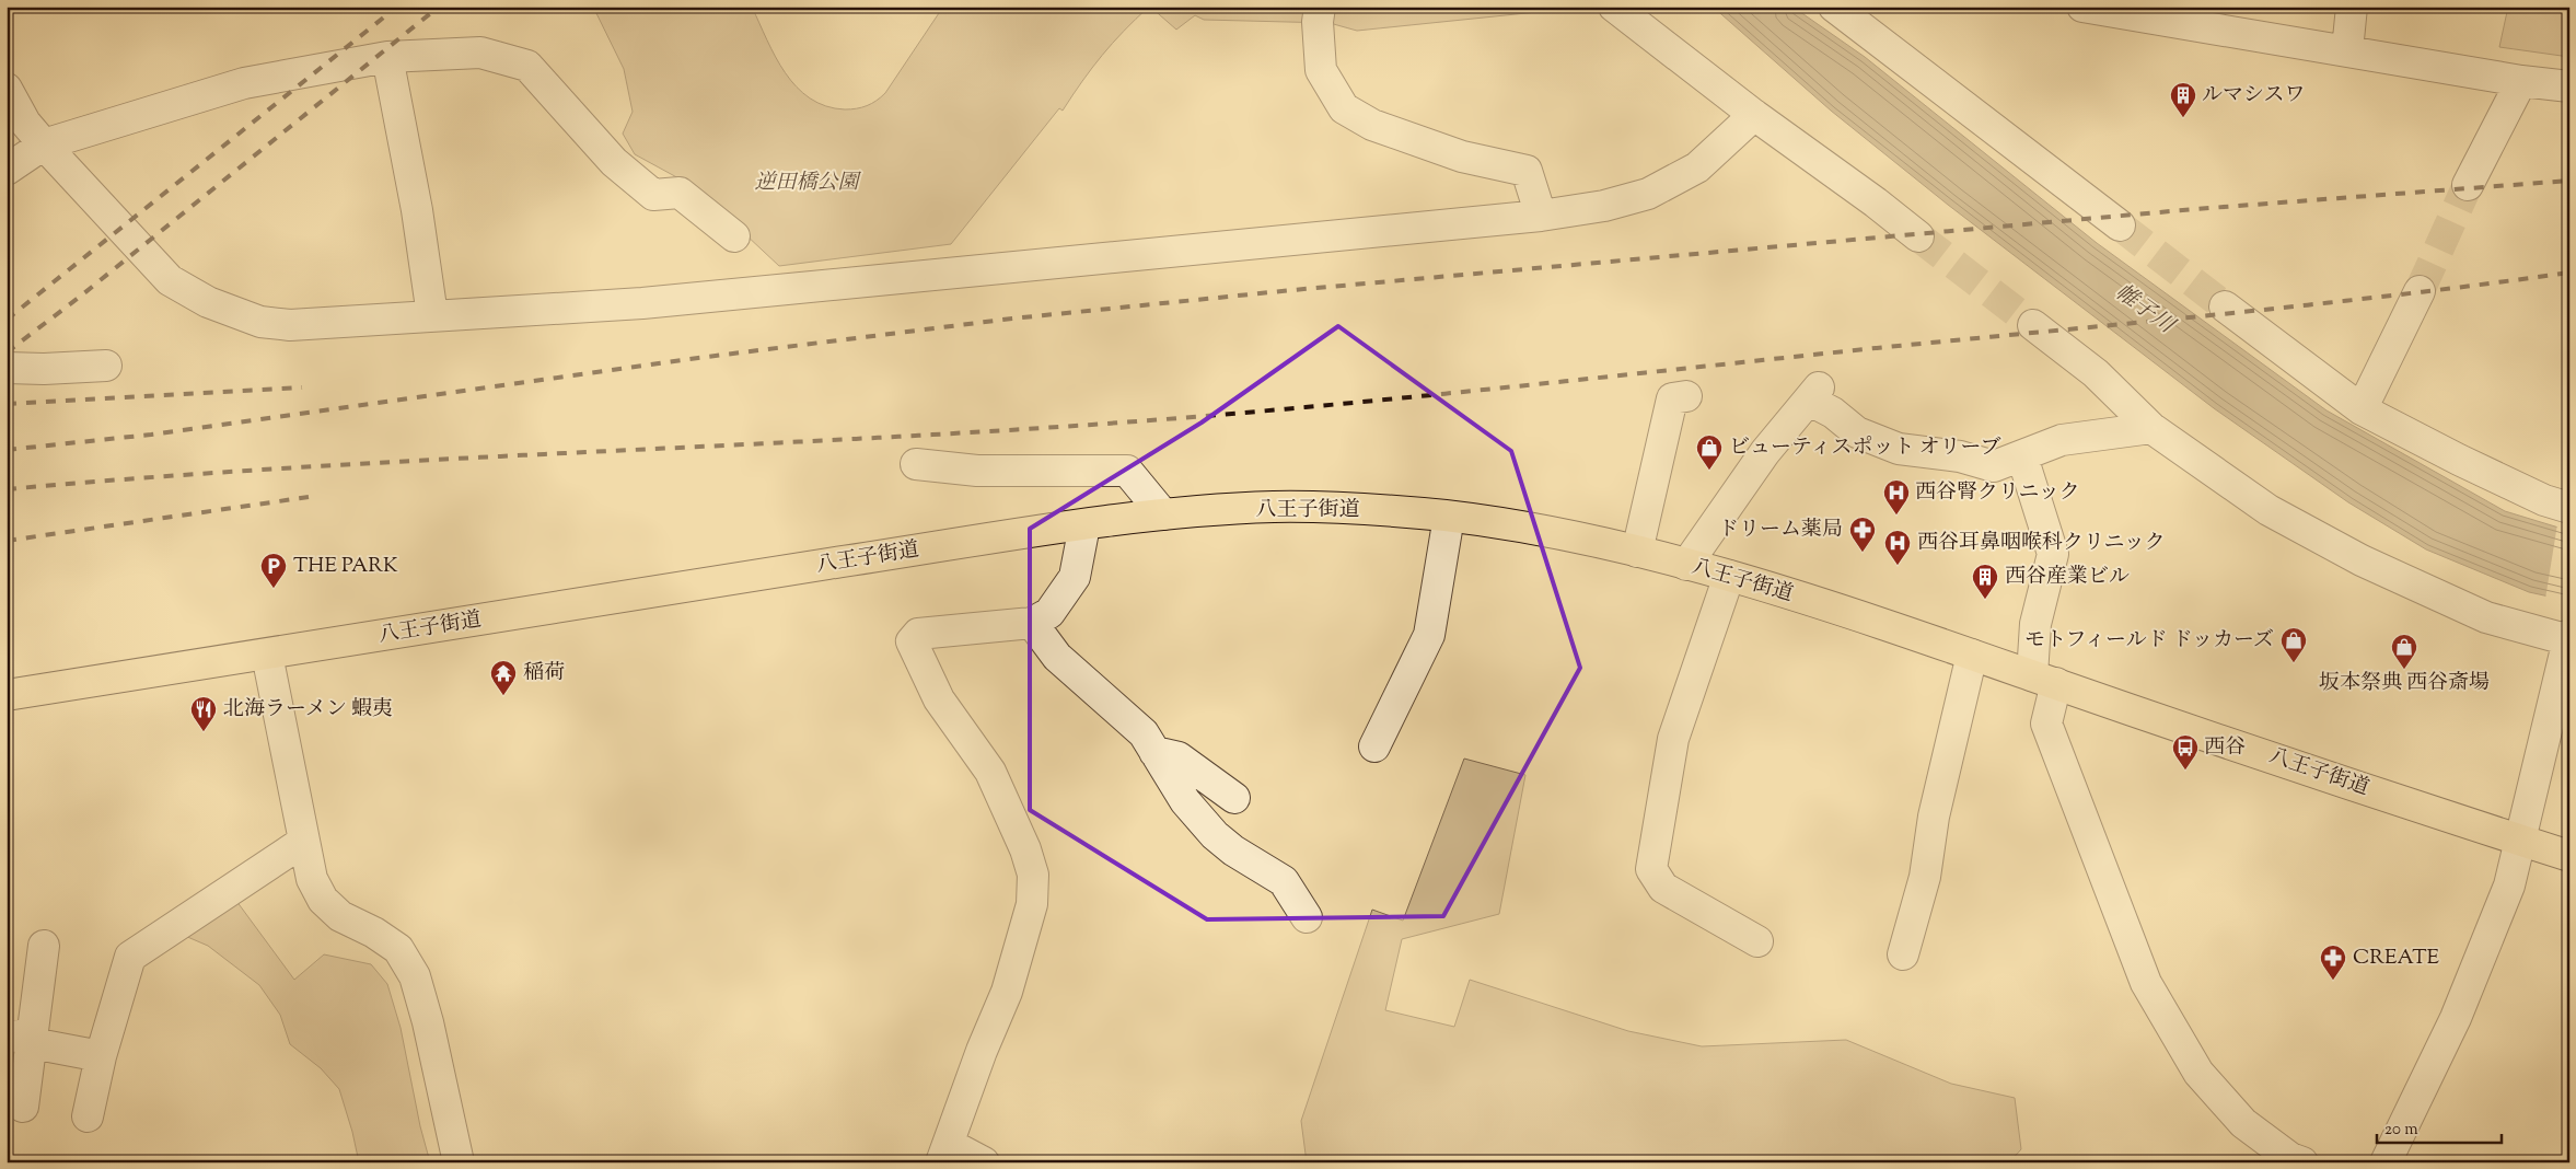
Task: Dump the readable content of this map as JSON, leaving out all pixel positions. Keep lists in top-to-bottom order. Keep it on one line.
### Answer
{"streets":{"highway":["八王子街道"]},"water":["帷子川"],"parks":["逆田橋公園"],"places":{"building":["ルマシスワ","西谷産業ビル"],"shop":["ビューティスポット オリーブ","モトフィールド ドッカーズ","坂本祭典 西谷斎場"],"hospital":["西谷腎クリニック","西谷耳鼻咽喉科クリニック"],"pharmacy":["ドリーム薬局","CREATE"],"parking":["THE PARK"],"temple":["稲荷"],"restaurant":["北海ラーメン 蝦夷"],"bus stop":["西谷"]},"scale_bar":"20 m"}
